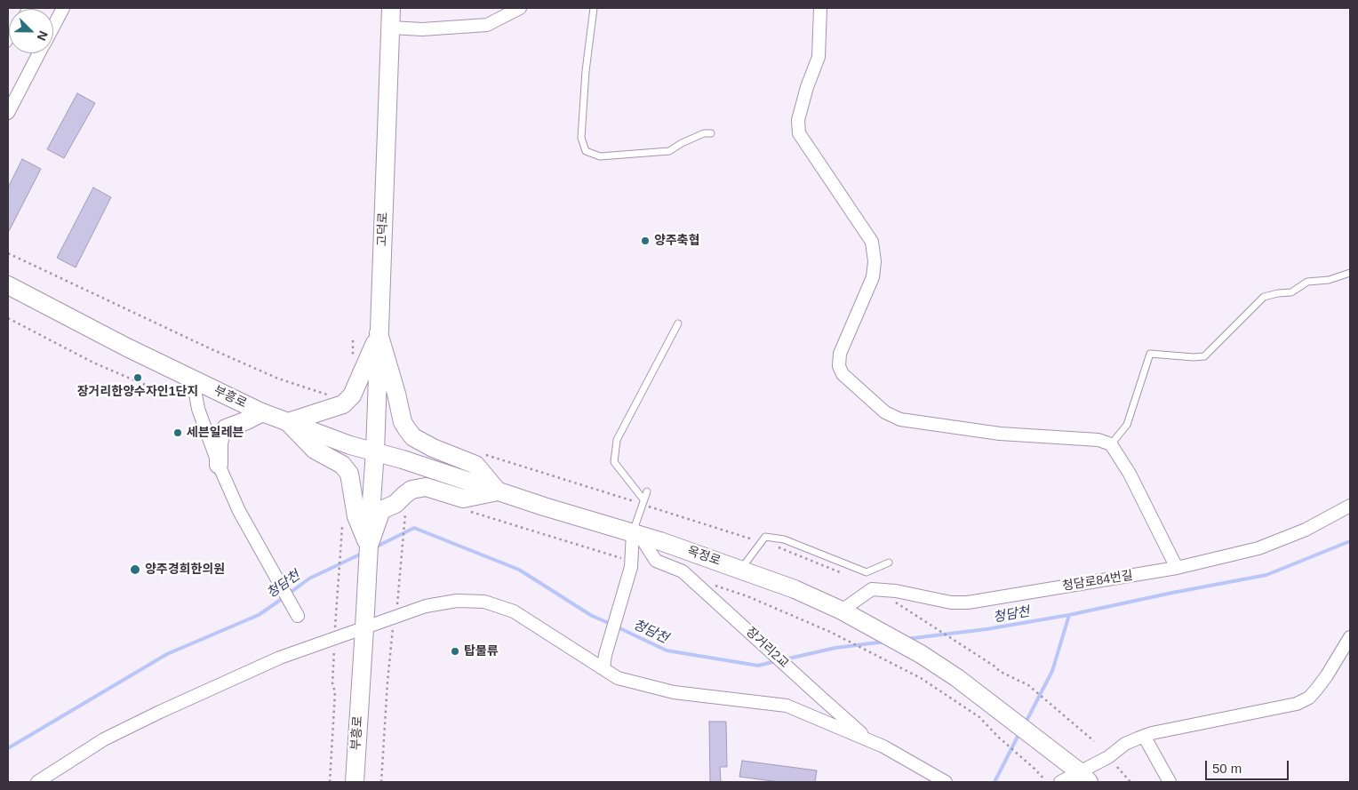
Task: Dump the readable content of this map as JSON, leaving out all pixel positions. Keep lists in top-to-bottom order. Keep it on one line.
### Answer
{"streets":{"main road":["고덕로","부흥로","옥정로"],"street":["청담로84번길","장거리2교"]},"crossings":[["고덕로","부흥로"],["고덕로","옥정로"],["부흥로","옥정로"],["옥정로","청담로84번길"],["옥정로","장거리2교"]],"water":["청담천"],"places":["양주축협","장거리한양수자인1단지","세븐일레븐","양주경희한의원","탑물류"],"scale_bar":"50 m","north":"bottom right"}
